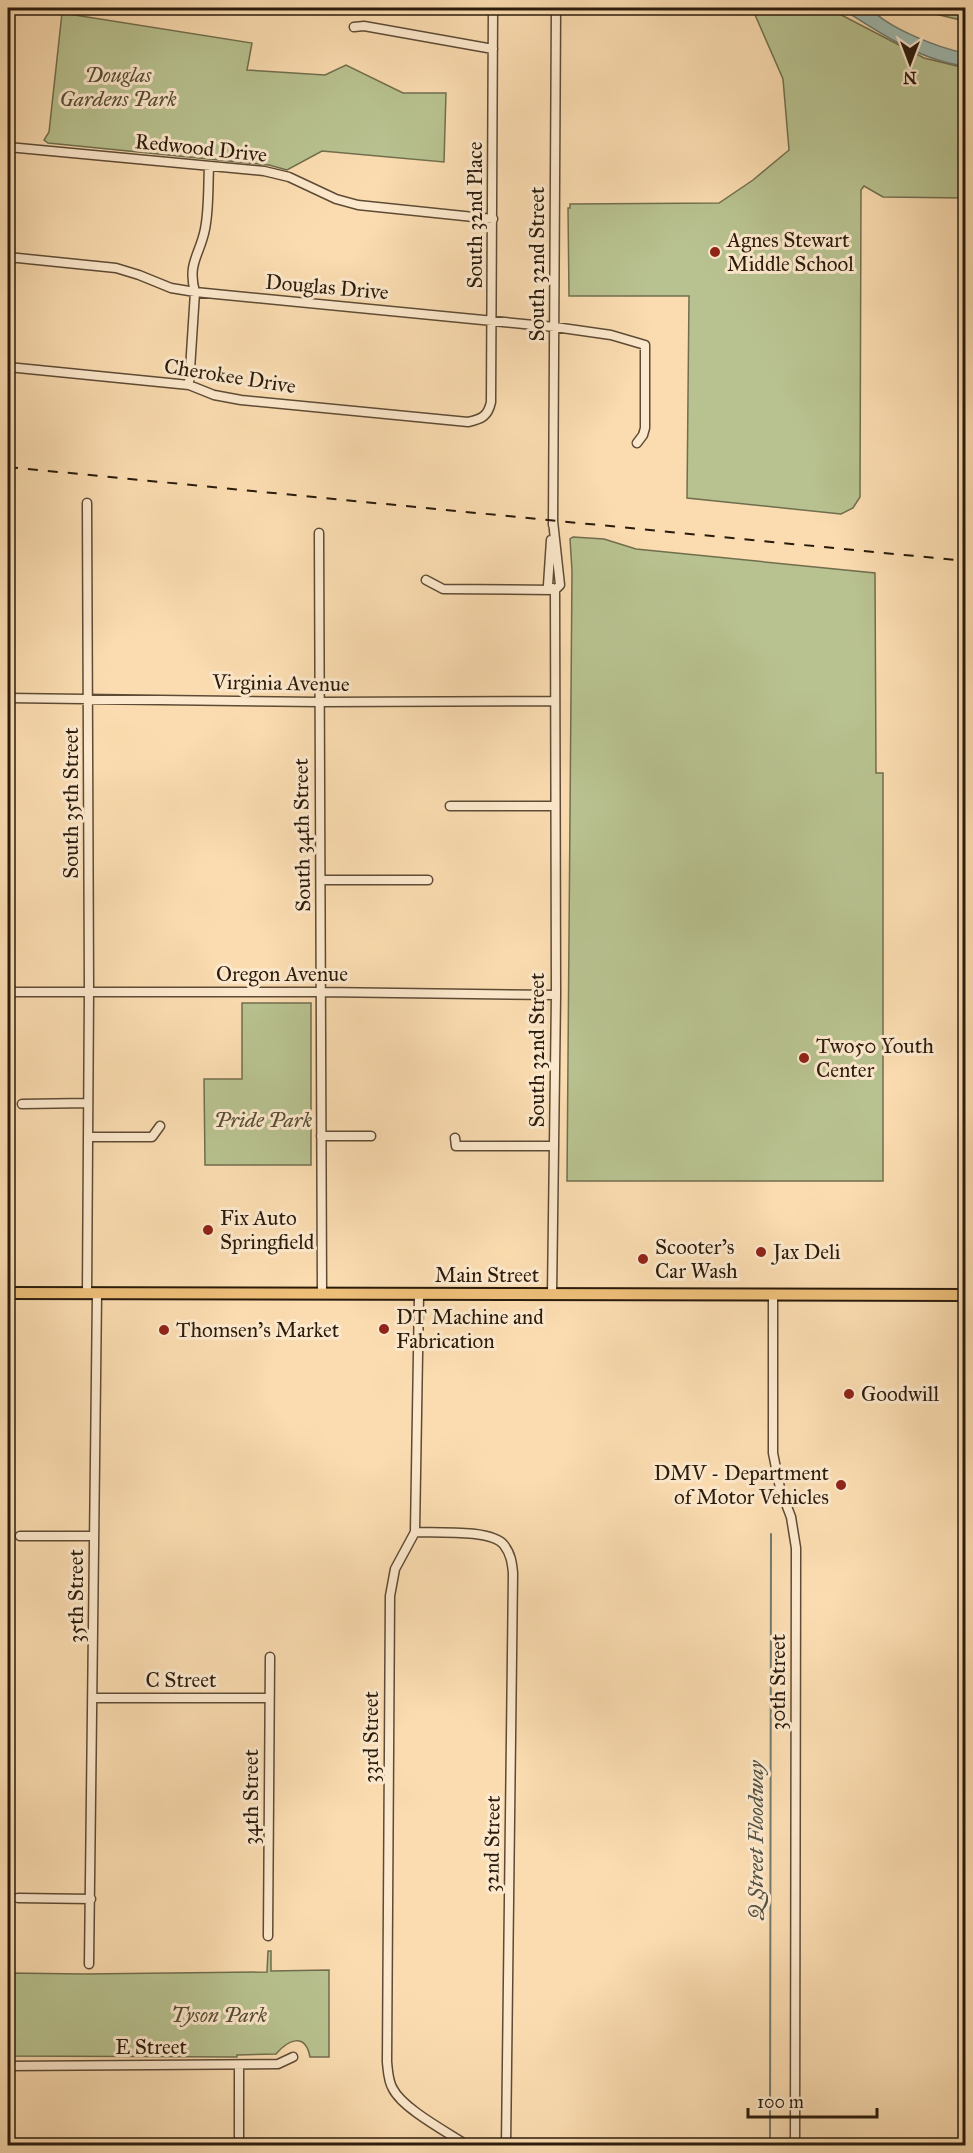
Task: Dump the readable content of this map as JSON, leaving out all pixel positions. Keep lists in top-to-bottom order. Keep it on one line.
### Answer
{"streets":{"main road":["Main Street"],"street":["Redwood Drive","South 32nd Place","South 32nd Street","Douglas Drive","Cherokee Drive","Virginia Avenue","South 35th Street","South 34th Street","Oregon Avenue","35th Street","C Street","30th Street","33rd Street","34th Street","32nd Street","E Street"]},"crossings":[["Redwood Drive","South 32nd Place"],["South 32nd Place","Douglas Drive"],["South 32nd Place","Cherokee Drive"],["South 32nd Street","Douglas Drive"],["South 32nd Street","Virginia Avenue"],["South 32nd Street","Oregon Avenue"],["South 32nd Street","Main Street"],["Virginia Avenue","South 35th Street"],["Virginia Avenue","South 34th Street"],["South 35th Street","Oregon Avenue"],["South 35th Street","Main Street"],["South 35th Street","35th Street"],["South 34th Street","Oregon Avenue"],["South 34th Street","Main Street"],["Main Street","35th Street"],["Main Street","30th Street"],["Main Street","33rd Street"],["35th Street","C Street"],["C Street","34th Street"],["33rd Street","32nd Street"]],"water":["Q Street Floodway"],"parks":["Douglas Gardens Park","Pride Park","Tyson Park"],"places":["Agnes Stewart Middle School","Two50 Youth Center","Fix Auto Springfield","Jax Deli","Scooter’s Car Wash","DT Machine and Fabrication","Thomsen's Market","Goodwill","DMV - Department of Motor Vehicles"],"scale_bar":"100 m","north":"bottom"}
